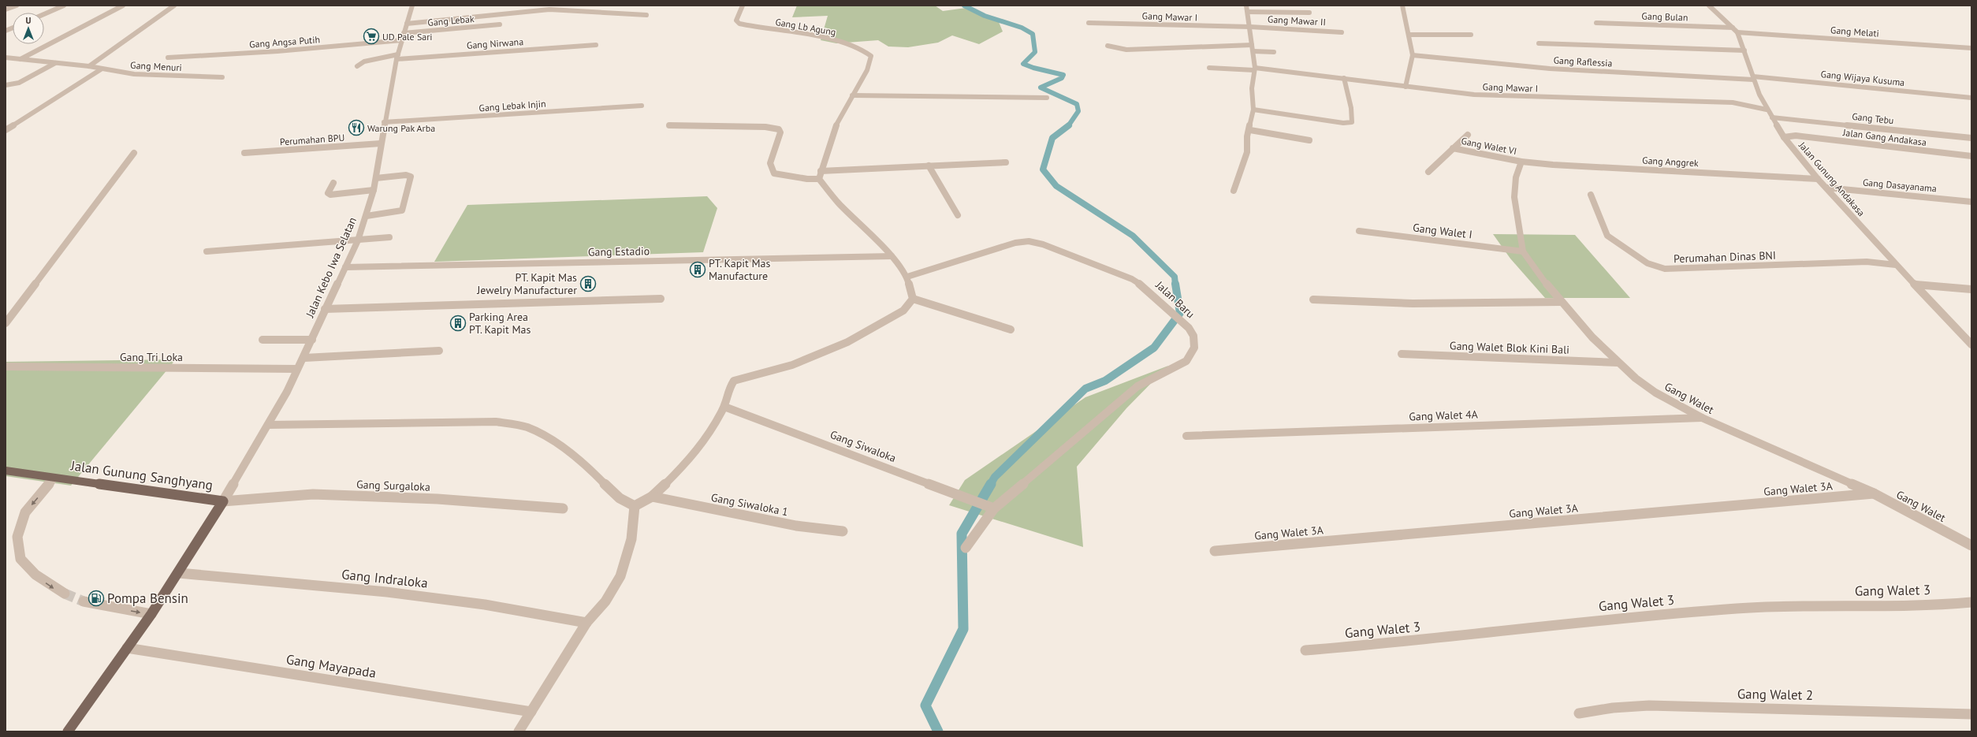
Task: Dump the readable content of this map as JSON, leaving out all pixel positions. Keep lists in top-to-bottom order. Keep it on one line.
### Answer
{"streets":{"main road":["Jalan Gunung Sanghyang"],"street":["Gang Mawar I","Gang Bulan","Gang Lebak","Gang Mawar II","Gang Lb Agung","Gang Melati","Gang Angsa Putih","Gang Nirwana","Gang Raflessia","Gang Menuri","Gang Wijaya Kusuma","Gang Lebak Injin","Gang Tebu","Jalan Gang Andakasa","Perumahan BPU","Gang Walet VI","Gang Anggrek","Jalan Gunung Andakasa","Gang Dasayanama","Gang Walet I","Gang Estadio","Perumahan Dinas BNI","Jalan Kebo Iwa Selatan","Jalan Baru","Gang Walet Blok Kini Bali","Gang Tri Loka","Gang Walet","Gang Walet 4A","Gang Siwaloka","Gang Surgaloka","Gang Walet 3A","Gang Siwaloka 1","Gang Indraloka","Gang Walet 3","Gang Mayapada","Gang Walet 2"]},"crossings":[["Gang Mawar I","Gang Mawar II"],["Gang Mawar I","Jalan Gunung Andakasa"],["Gang Bulan","Gang Melati"],["Gang Bulan","Jalan Gunung Andakasa"],["Gang Lebak","Gang Angsa Putih"],["Gang Lebak","Jalan Kebo Iwa Selatan"],["Gang Melati","Jalan Gunung Andakasa"],["Gang Angsa Putih","Jalan Kebo Iwa Selatan"],["Gang Nirwana","Jalan Kebo Iwa Selatan"],["Gang Raflessia","Gang Wijaya Kusuma"],["Gang Raflessia","Jalan Gunung Andakasa"],["Gang Wijaya Kusuma","Jalan Gunung Andakasa"],["Gang Lebak Injin","Jalan Kebo Iwa Selatan"],["Gang Tebu","Jalan Gunung Andakasa"],["Jalan Gang Andakasa","Jalan Gunung Andakasa"],["Perumahan BPU","Jalan Kebo Iwa Selatan"],["Gang Walet VI","Gang Anggrek"],["Gang Walet VI","Gang Walet"],["Gang Anggrek","Jalan Gunung Andakasa"],["Gang Anggrek","Gang Walet"],["Jalan Gunung Andakasa","Gang Dasayanama"],["Jalan Gunung Andakasa","Perumahan Dinas BNI"],["Gang Walet I","Gang Walet"],["Gang Estadio","Jalan Kebo Iwa Selatan"],["Jalan Kebo Iwa Selatan","Gang Tri Loka"],["Jalan Kebo Iwa Selatan","Jalan Gunung Sanghyang"],["Jalan Kebo Iwa Selatan","Gang Surgaloka"],["Jalan Baru","Gang Siwaloka"],["Gang Walet Blok Kini Bali","Gang Walet"],["Gang Walet","Gang Walet 4A"],["Gang Walet","Gang Walet 3A"],["Jalan Gunung Sanghyang","Gang Surgaloka"],["Jalan Gunung Sanghyang","Gang Indraloka"],["Jalan Gunung Sanghyang","Gang Mayapada"]],"places":{"supermarket":["UD Pale Sari"],"restaurant":["Warung Pak Arba"],"building":["PT. Kapit Mas Manufacture","PT. Kapit Mas Jewelry Manufacturer","Parking Area PT. Kapit Mas"],"fuel station":["Pompa Bensin"]},"north":"top"}
